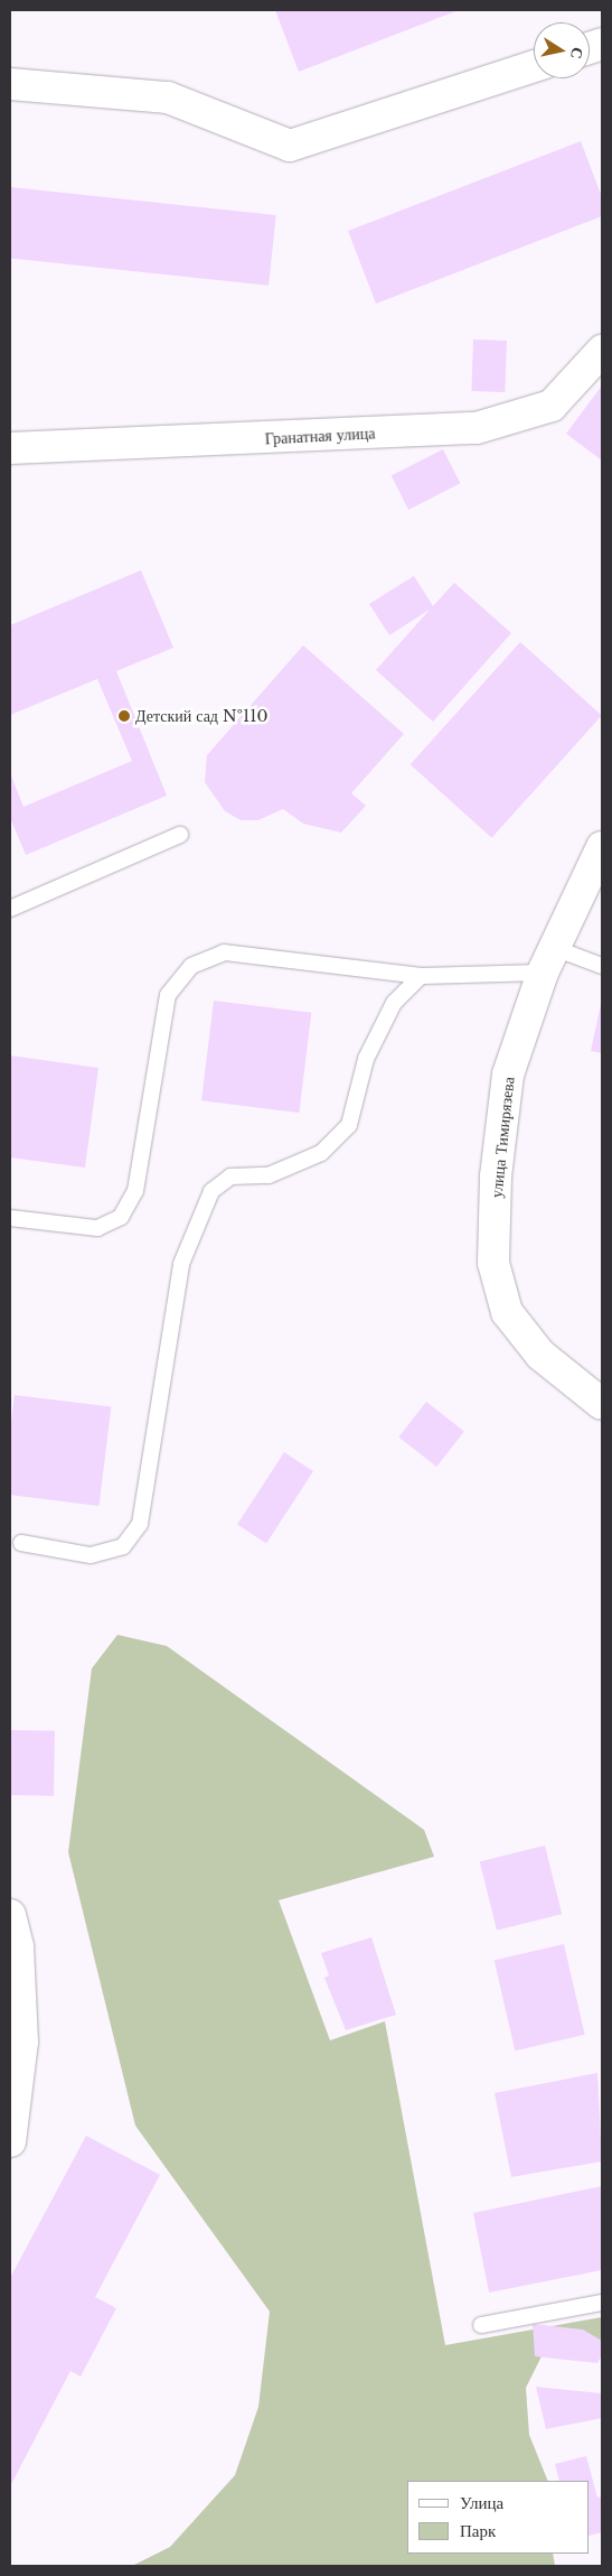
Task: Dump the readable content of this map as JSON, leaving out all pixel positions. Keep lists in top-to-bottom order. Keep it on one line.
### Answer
{"streets":{"street":["Гранатная улица","улица Тимирязева"]},"places":["Детский сад №110"],"legend":["Улица","Парк"],"north":"right"}
